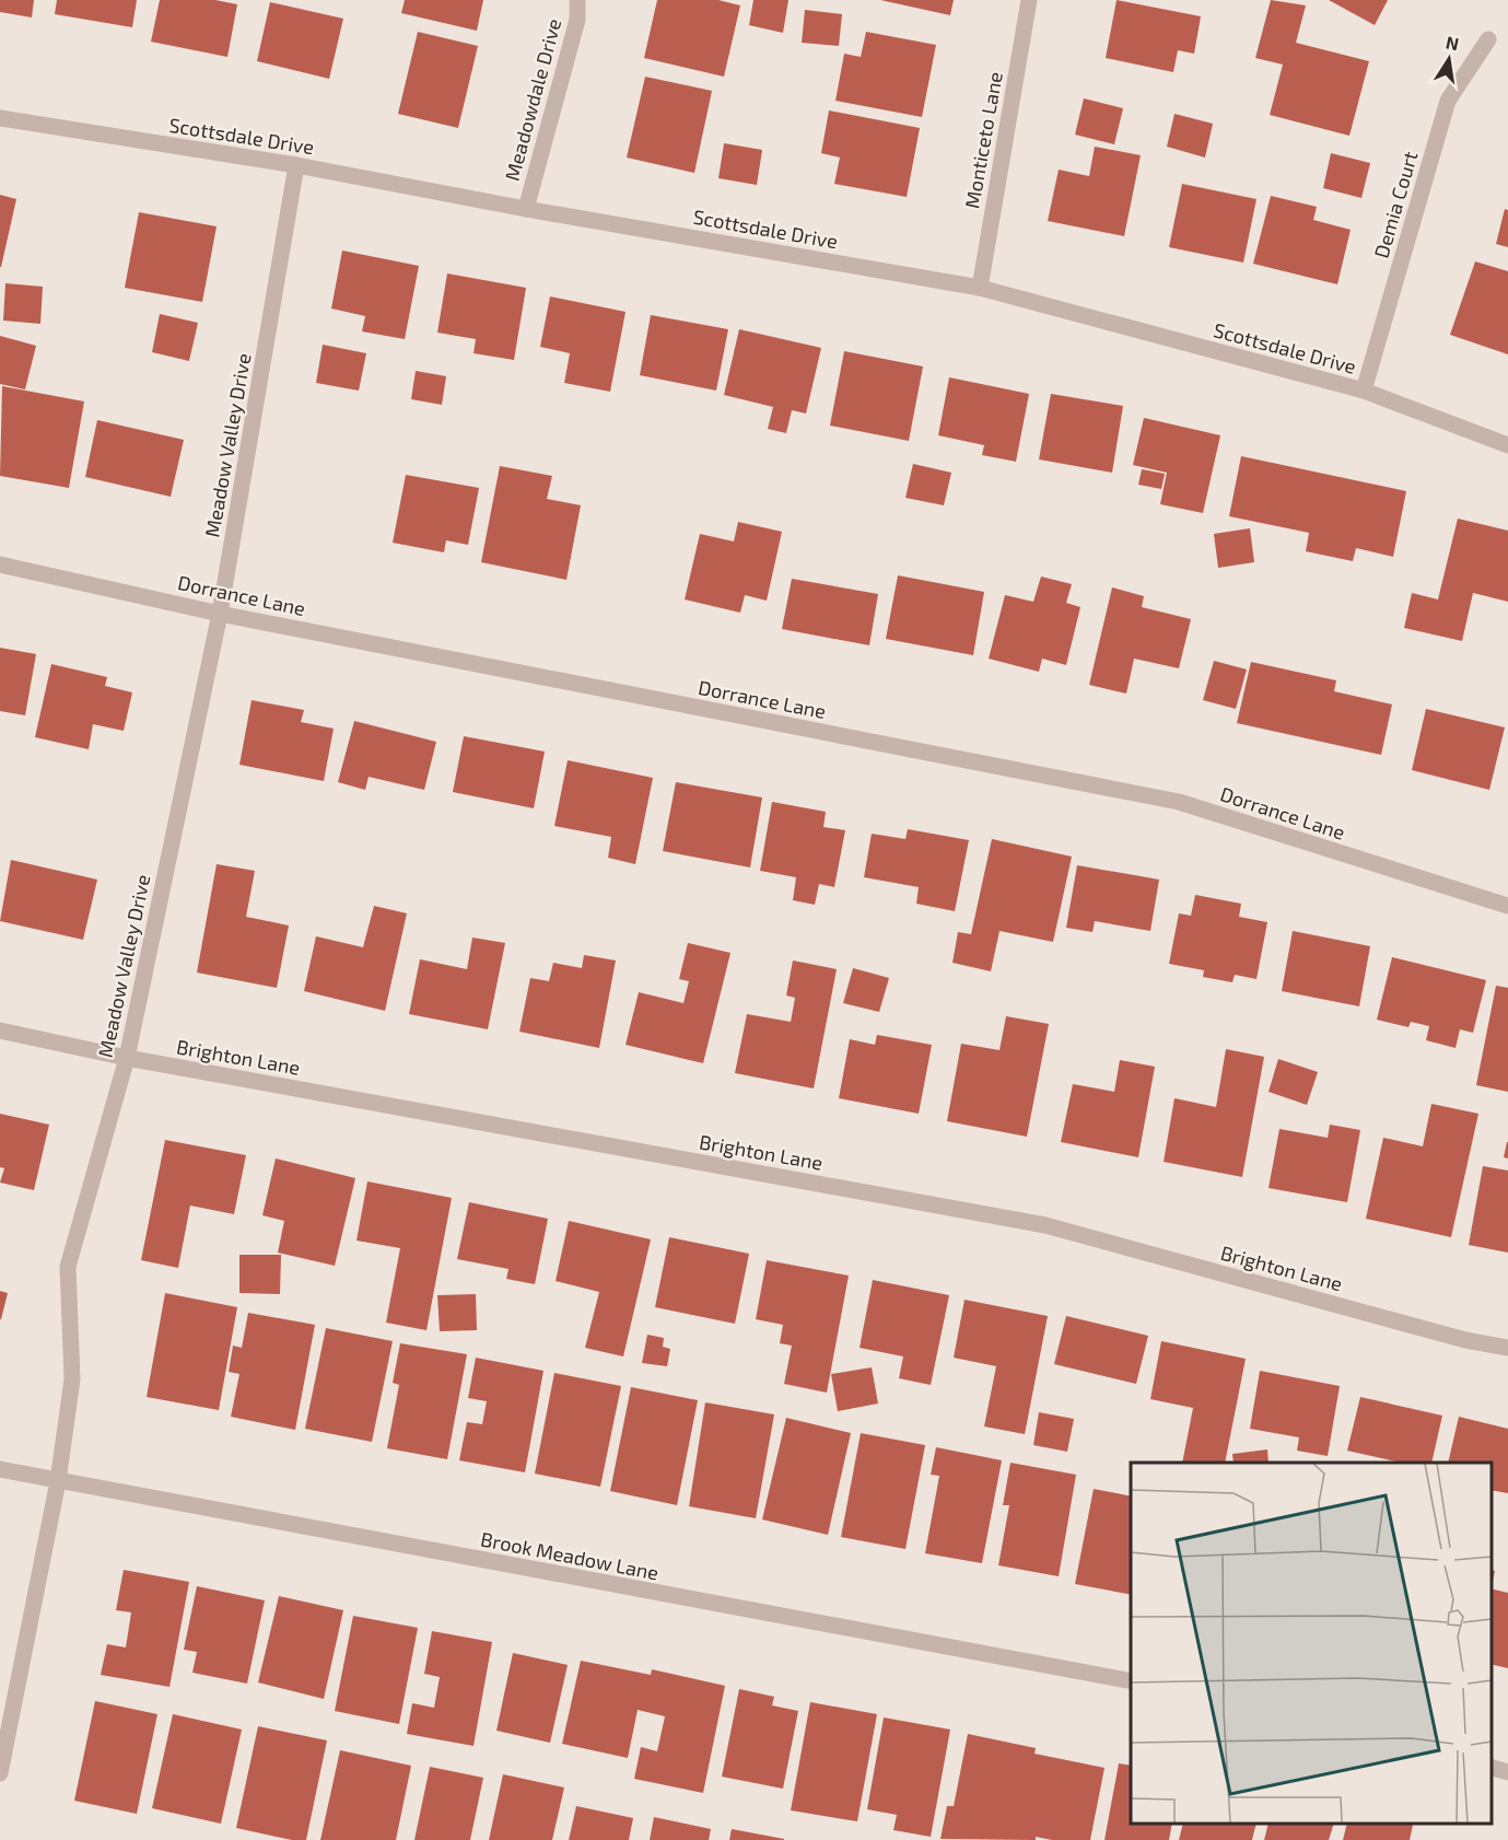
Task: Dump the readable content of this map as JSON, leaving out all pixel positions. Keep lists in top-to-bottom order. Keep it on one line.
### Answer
{"streets":{"street":["Meadowdale Drive","Scottsdale Drive","Monticeto Lane","Demia Court","Meadow Valley Drive","Dorrance Lane","Brighton Lane","Brook Meadow Lane"]},"crossings":[["Meadowdale Drive","Scottsdale Drive"],["Scottsdale Drive","Monticeto Lane"],["Scottsdale Drive","Demia Court"],["Scottsdale Drive","Meadow Valley Drive"],["Meadow Valley Drive","Dorrance Lane"],["Meadow Valley Drive","Brighton Lane"],["Meadow Valley Drive","Brook Meadow Lane"]],"north":"top"}
